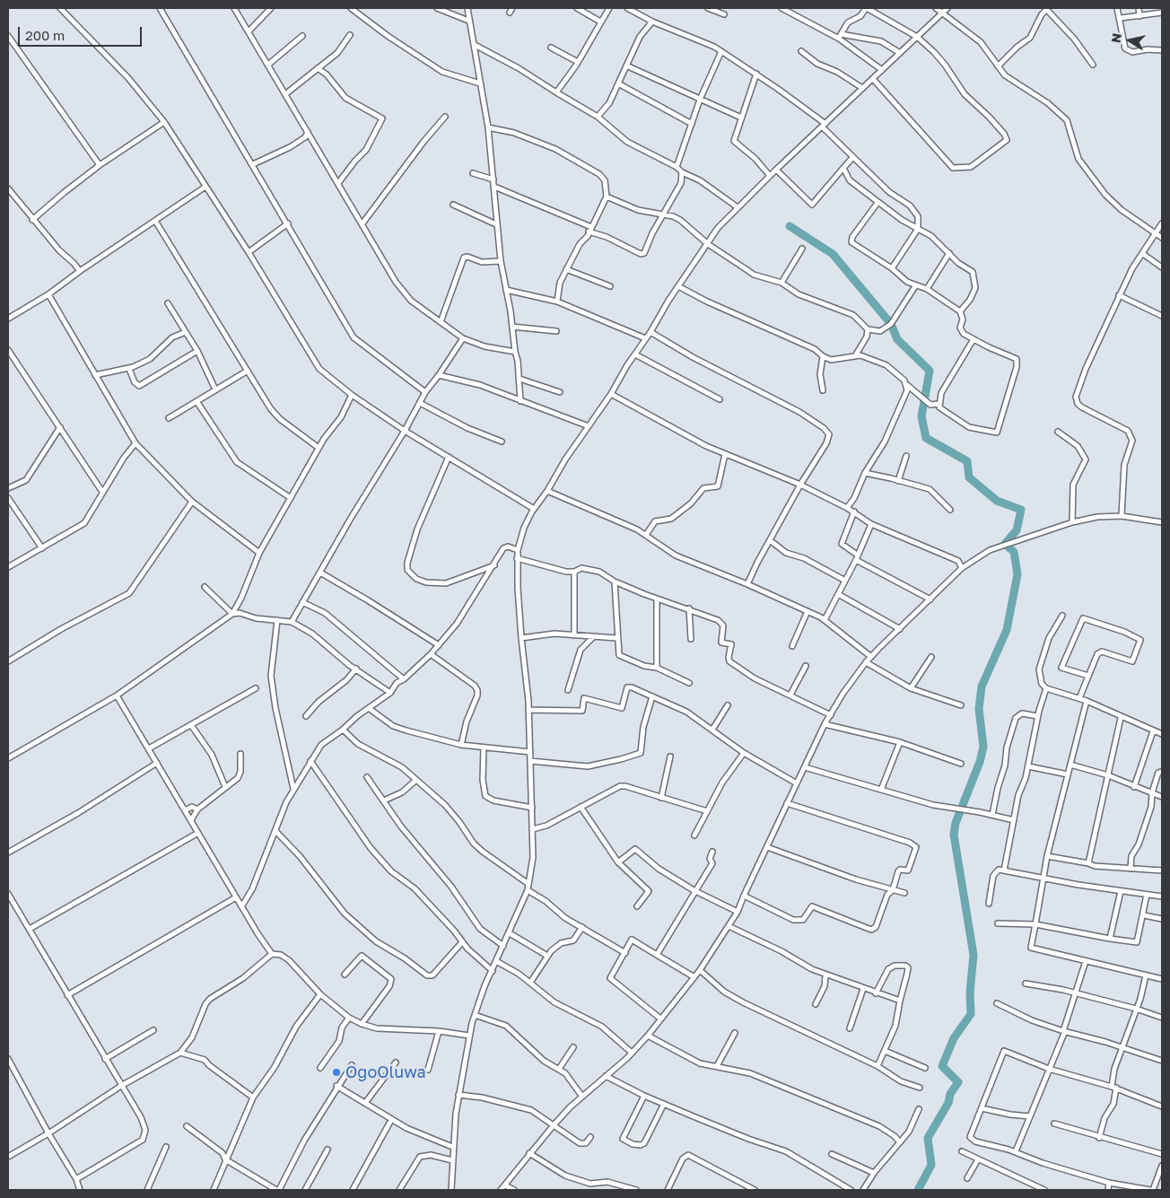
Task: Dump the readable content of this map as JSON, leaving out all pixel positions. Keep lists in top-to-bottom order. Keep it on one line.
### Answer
{"places":["OgoOluwa"],"scale_bar":"200 m","north":"left"}
